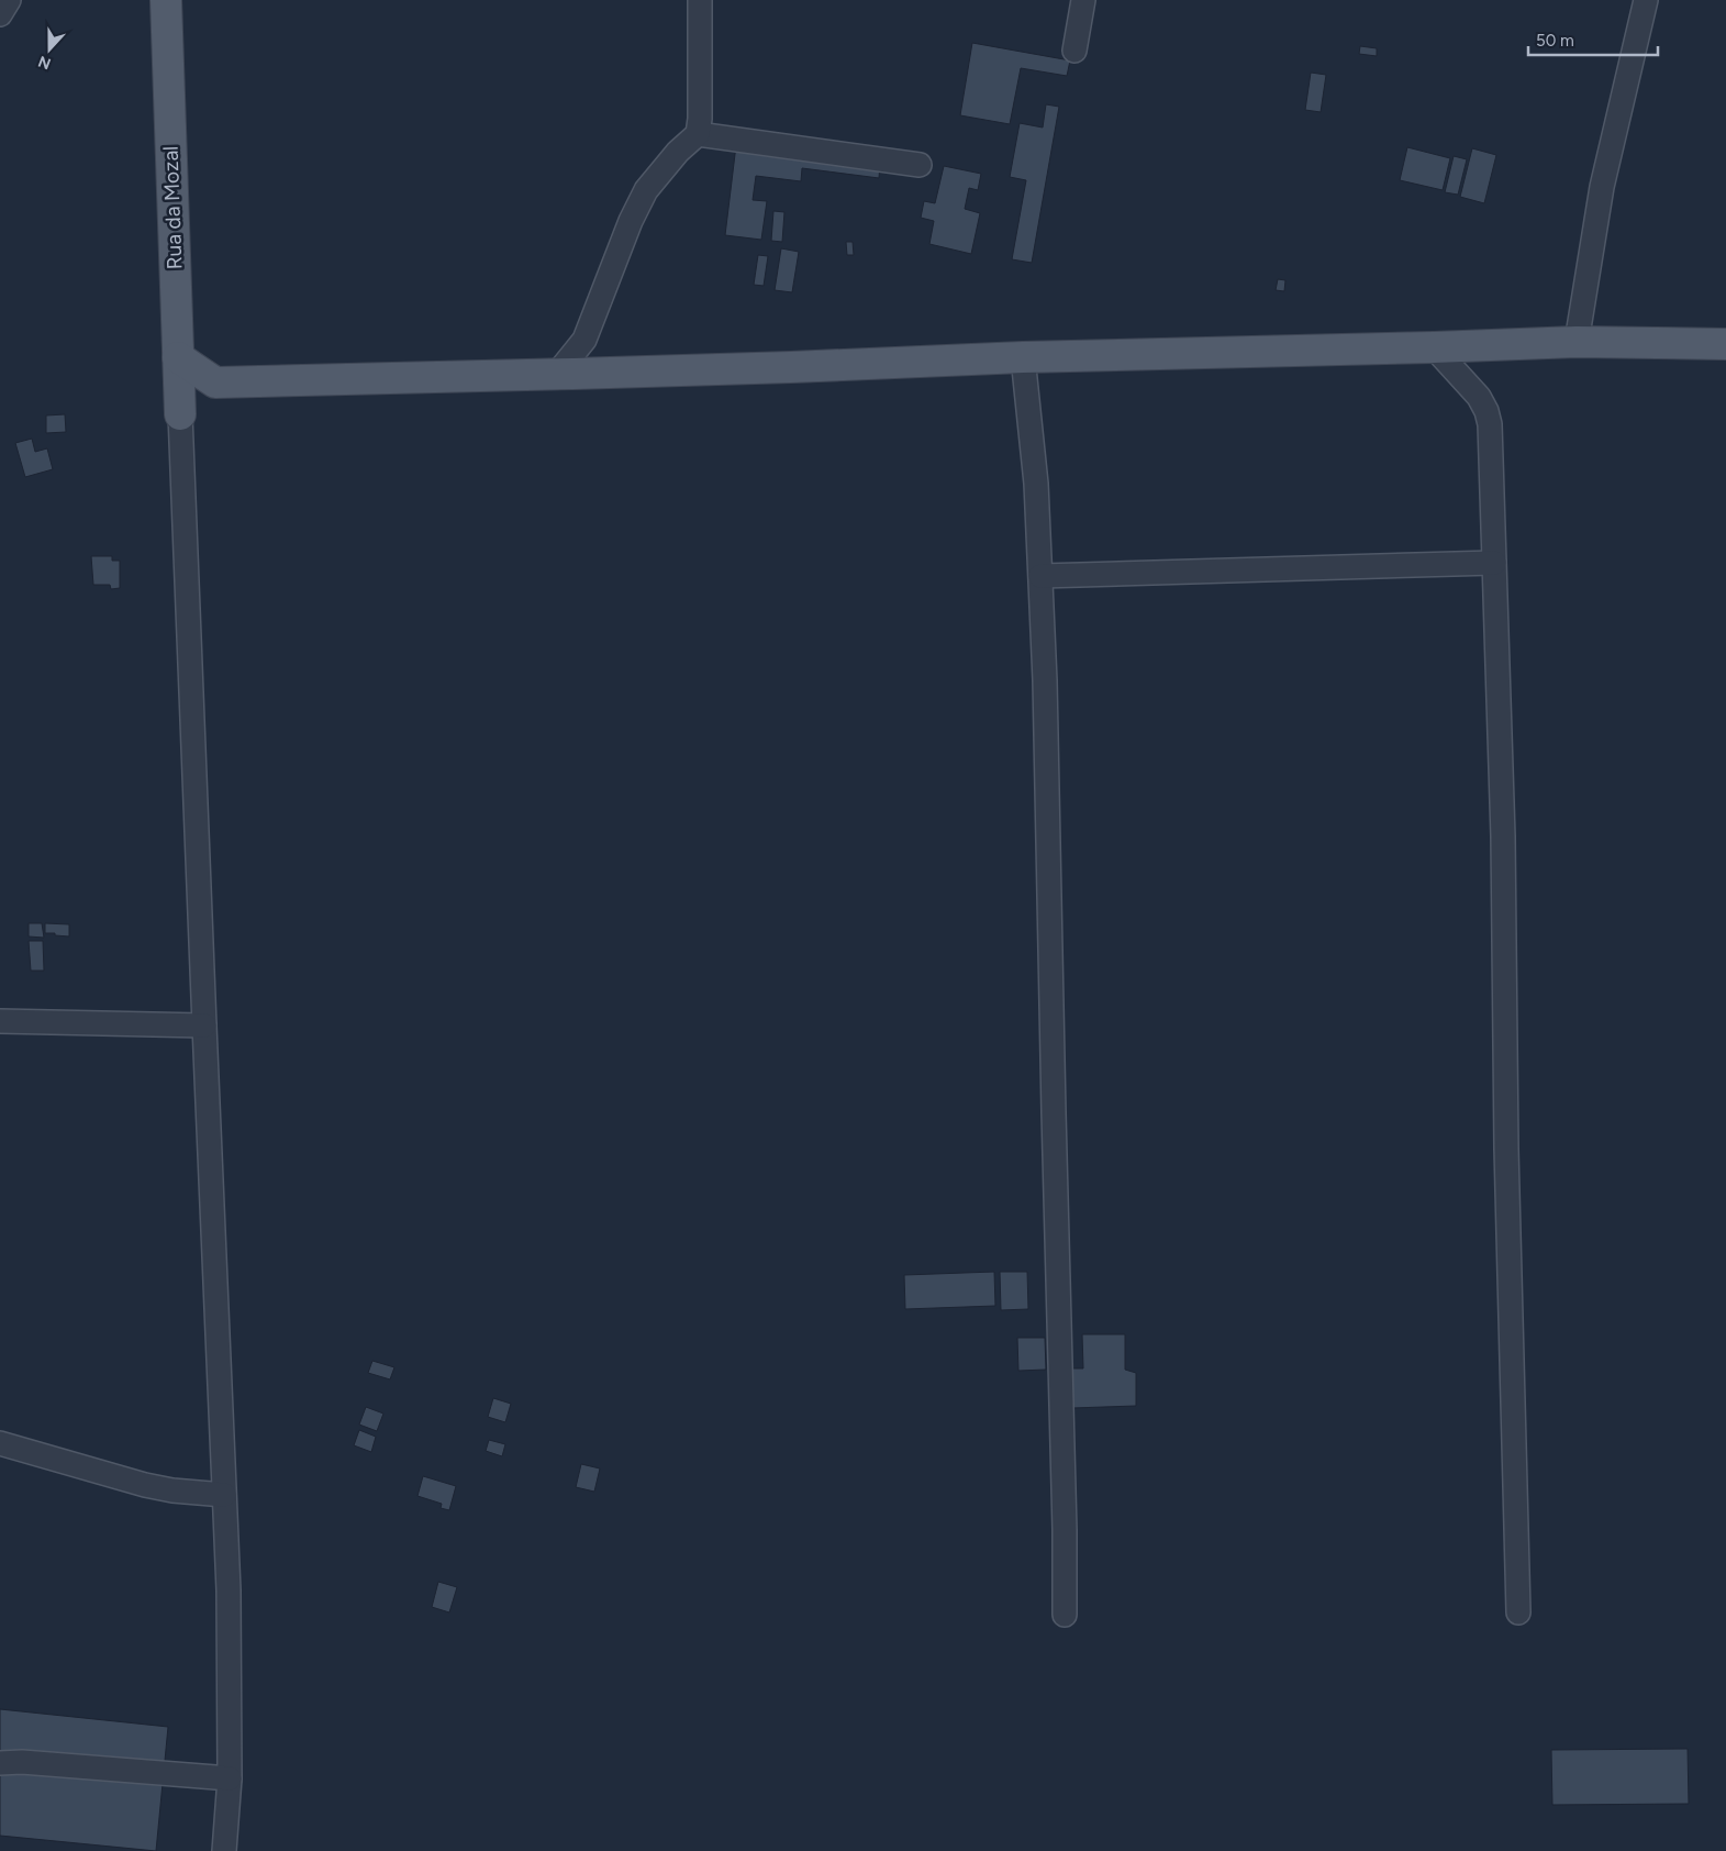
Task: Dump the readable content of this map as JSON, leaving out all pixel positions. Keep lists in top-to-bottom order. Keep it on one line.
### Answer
{"streets":{"main road":["Rua da Mozal"]},"scale_bar":"50 m","north":"bottom"}
